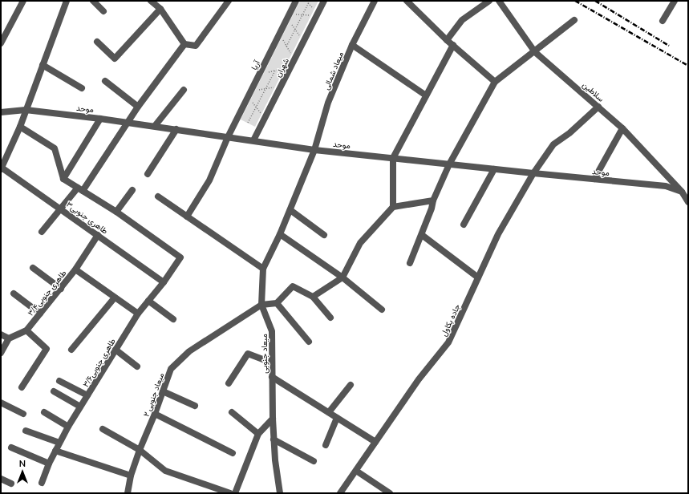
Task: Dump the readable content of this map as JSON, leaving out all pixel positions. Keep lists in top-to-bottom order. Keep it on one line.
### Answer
{"streets":{"street":["آریا","شهران","میعاد شمالی","سلاطین","موحد","طاهری جنوبی۳","طاهری جنوبی۳/۴","جاده بکاول","میعاد جنوبی","طاهری جنوبی۳/۶","میعاد جنوبی ۲"]},"crossings":[["آریا","موحد"],["شهران","موحد"],["میعاد شمالی","موحد"],["میعاد شمالی","میعاد جنوبی"],["سلاطین","موحد"],["سلاطین","جاده بکاول"],["موحد","جاده بکاول"],["موحد","میعاد جنوبی"],["طاهری جنوبی۳","طاهری جنوبی۳/۴"],["طاهری جنوبی۳","طاهری جنوبی۳/۶"],["میعاد جنوبی","میعاد جنوبی ۲"]],"north":"top"}
